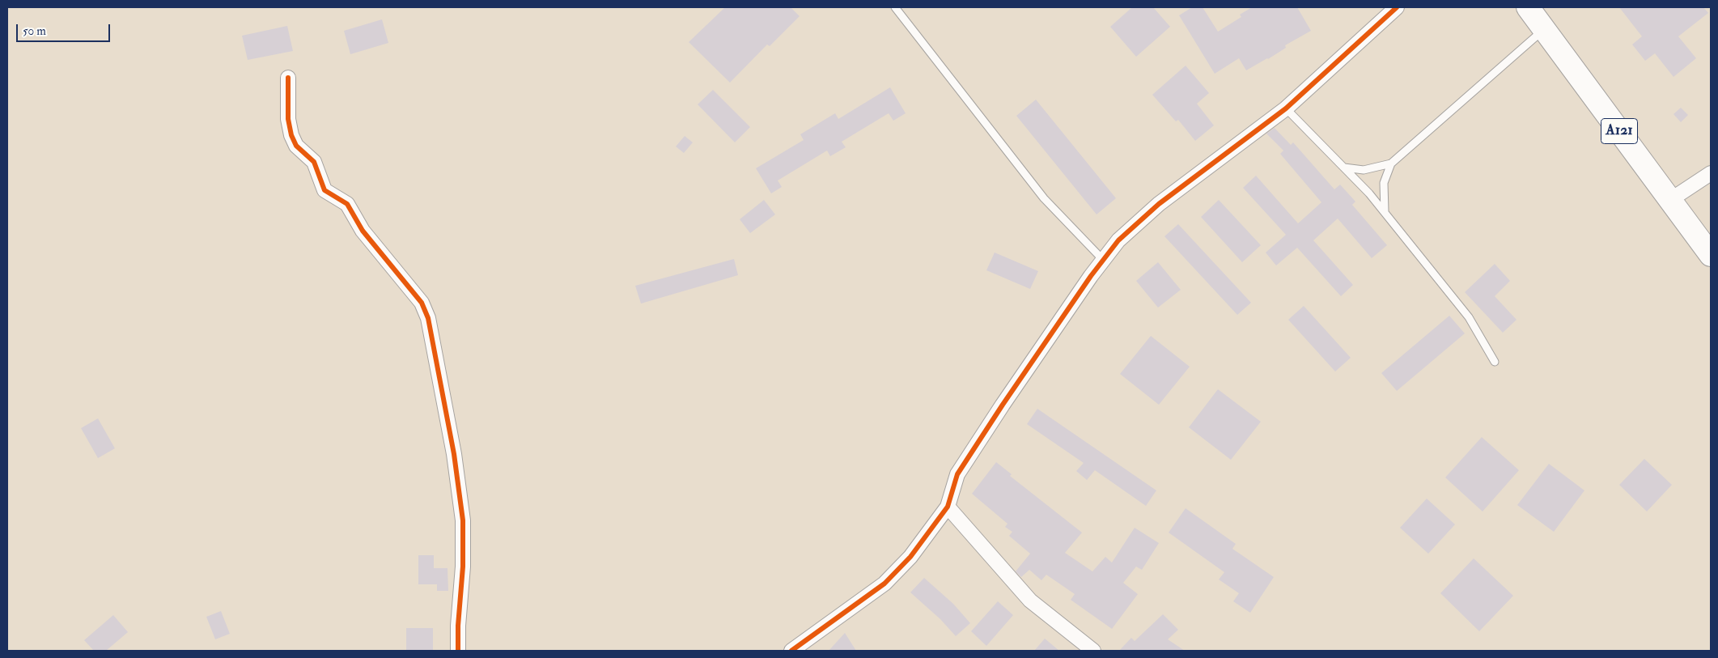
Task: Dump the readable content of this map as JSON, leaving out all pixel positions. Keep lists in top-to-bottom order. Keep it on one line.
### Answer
{"streets":{"main road":["A121"]},"scale_bar":"50 m"}
